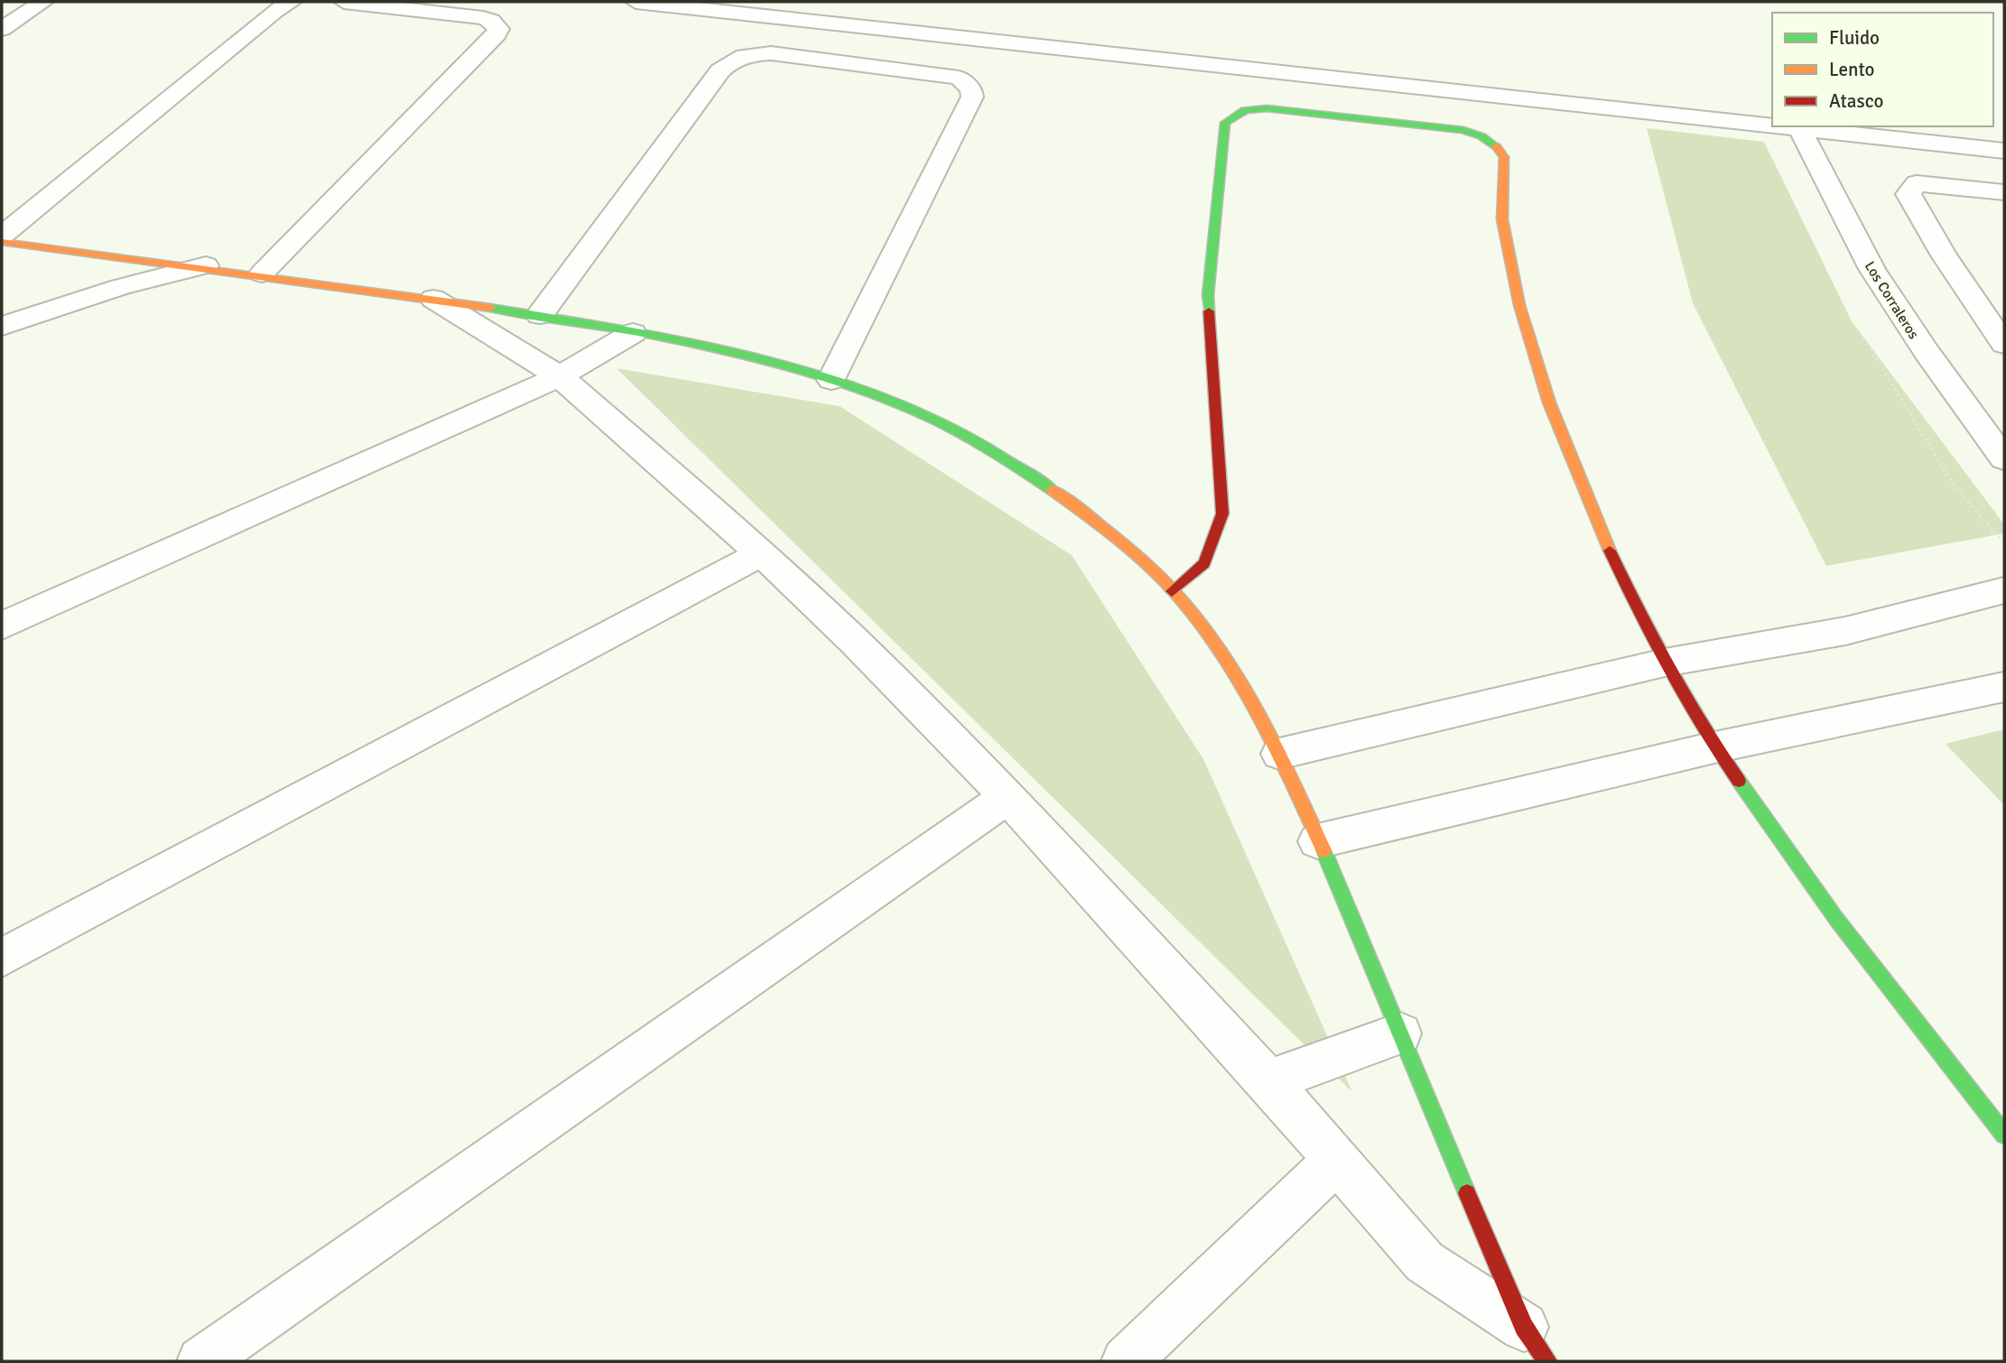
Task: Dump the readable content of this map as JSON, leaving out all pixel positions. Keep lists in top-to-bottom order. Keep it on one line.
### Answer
{"streets":{"street":["Los Corraleros"]},"legend":["Fluido","Lento","Atasco"]}
